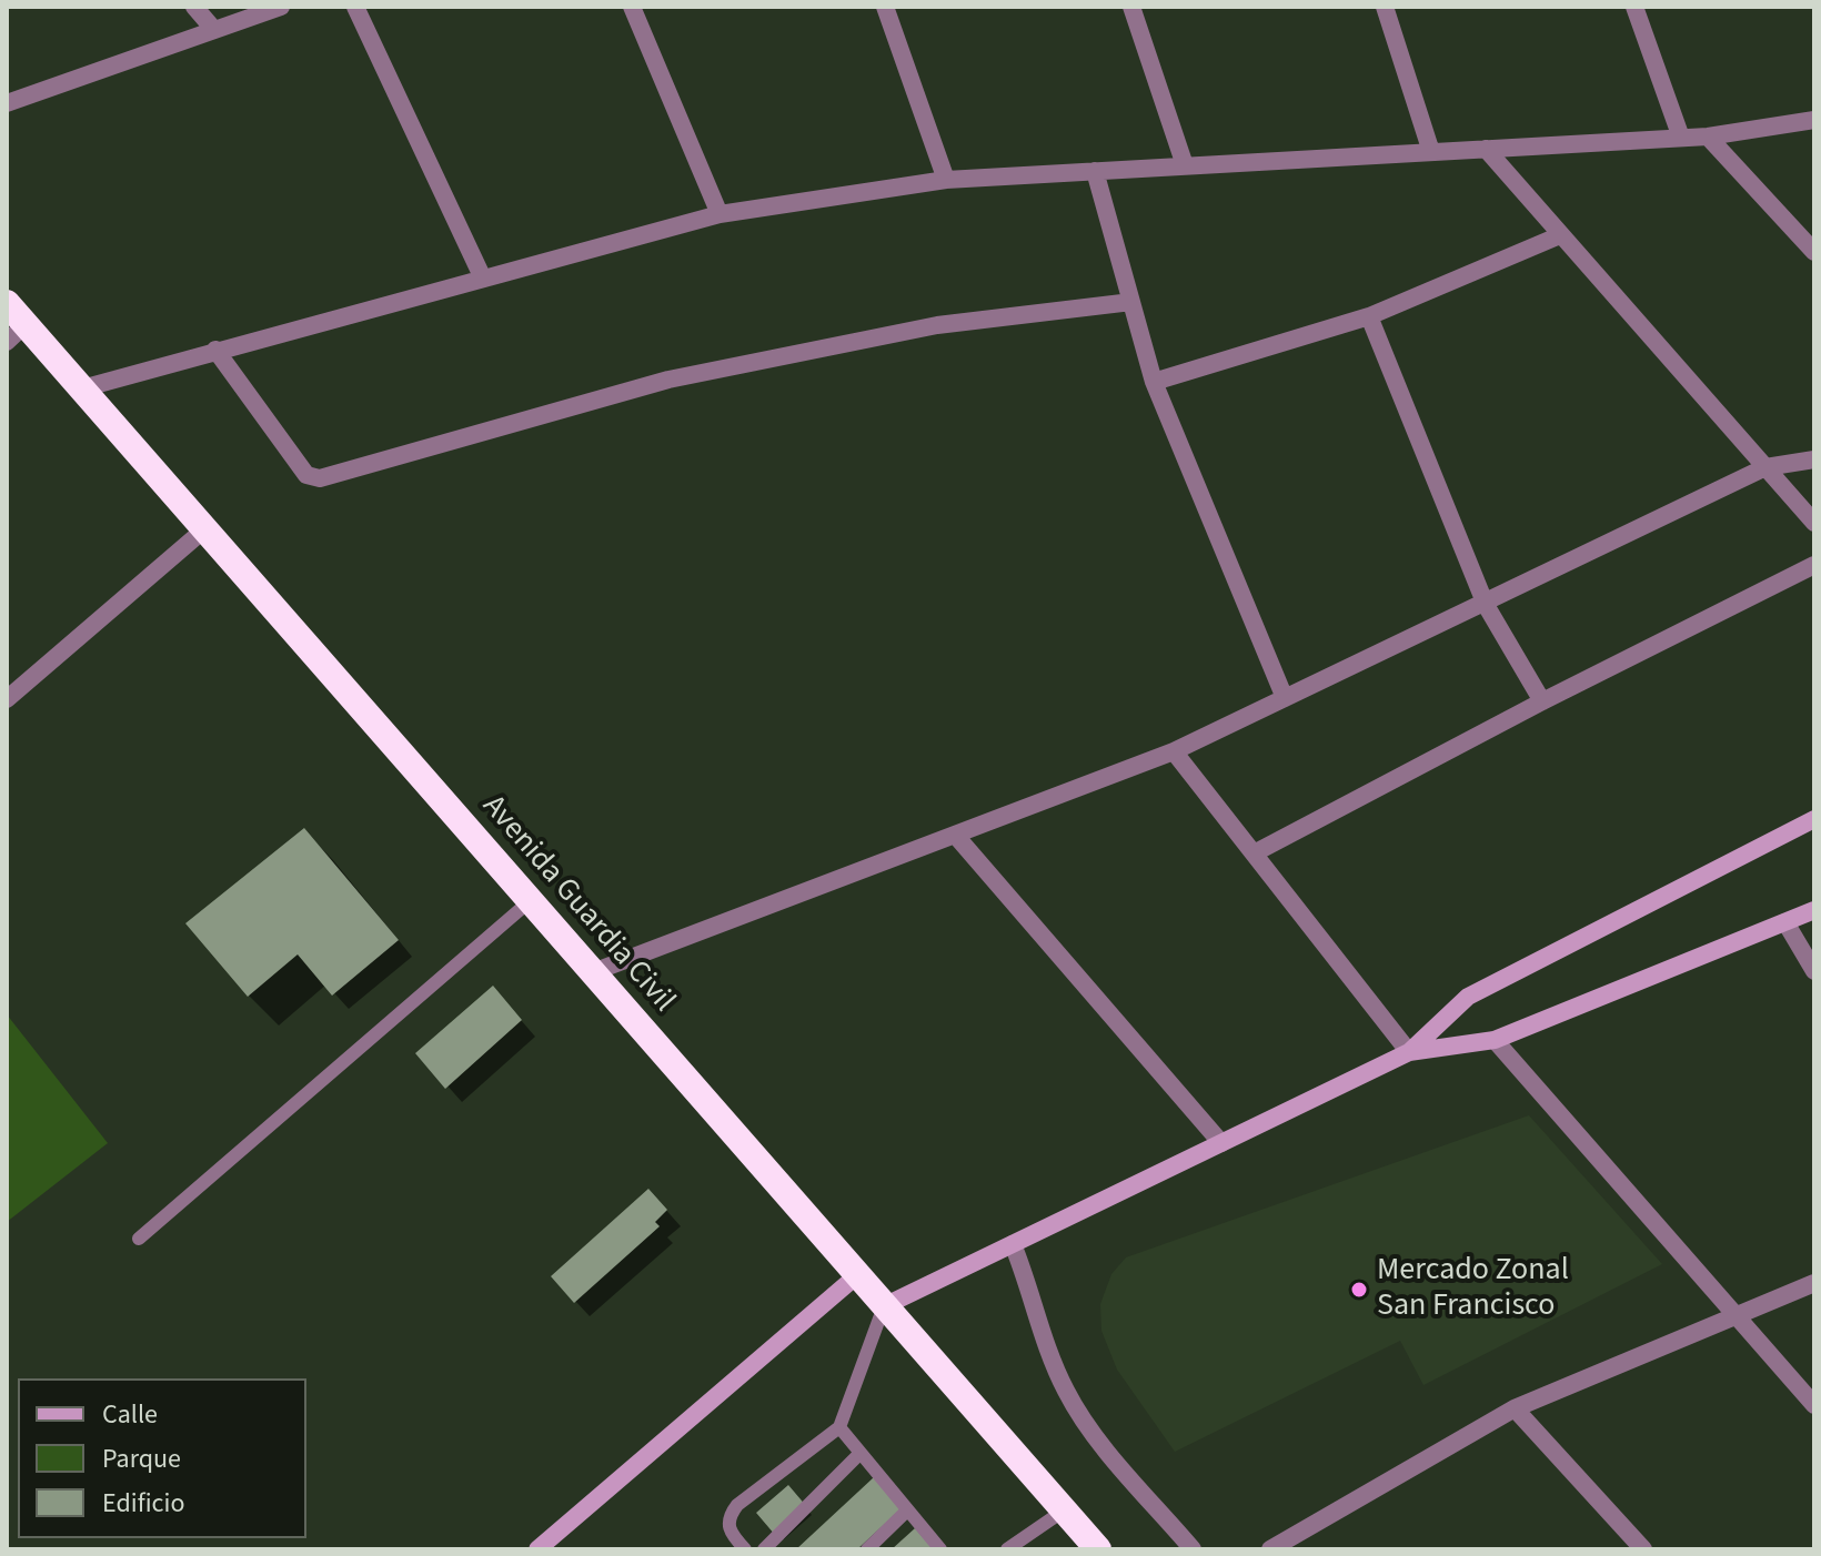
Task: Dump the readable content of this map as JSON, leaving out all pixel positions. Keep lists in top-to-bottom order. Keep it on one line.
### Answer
{"streets":{"highway":["Avenida Guardia Civil"]},"places":["Mercado Zonal San Francisco"],"legend":["Calle","Parque","Edificio"]}
